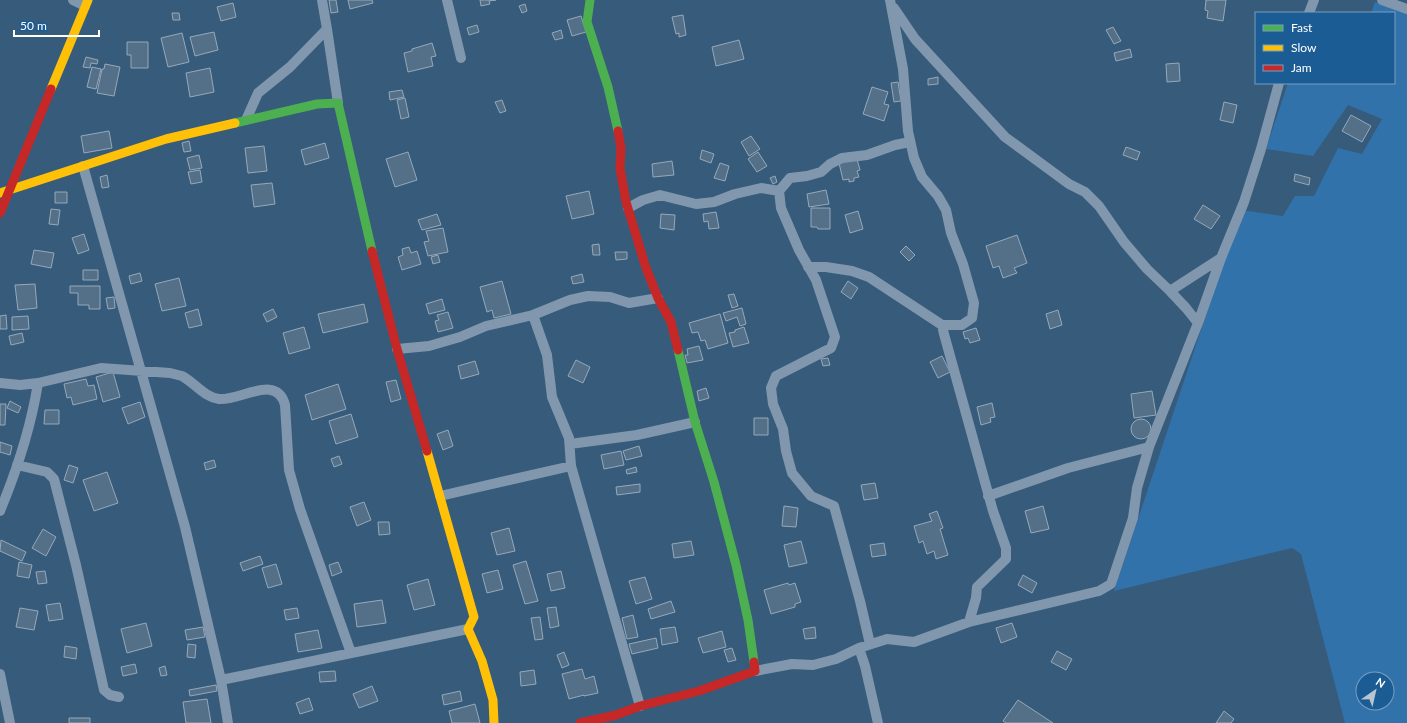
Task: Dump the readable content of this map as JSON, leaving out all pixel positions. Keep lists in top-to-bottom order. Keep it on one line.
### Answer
{"legend":["Fast","Slow","Jam"],"scale_bar":"50 m","north":"top right"}
